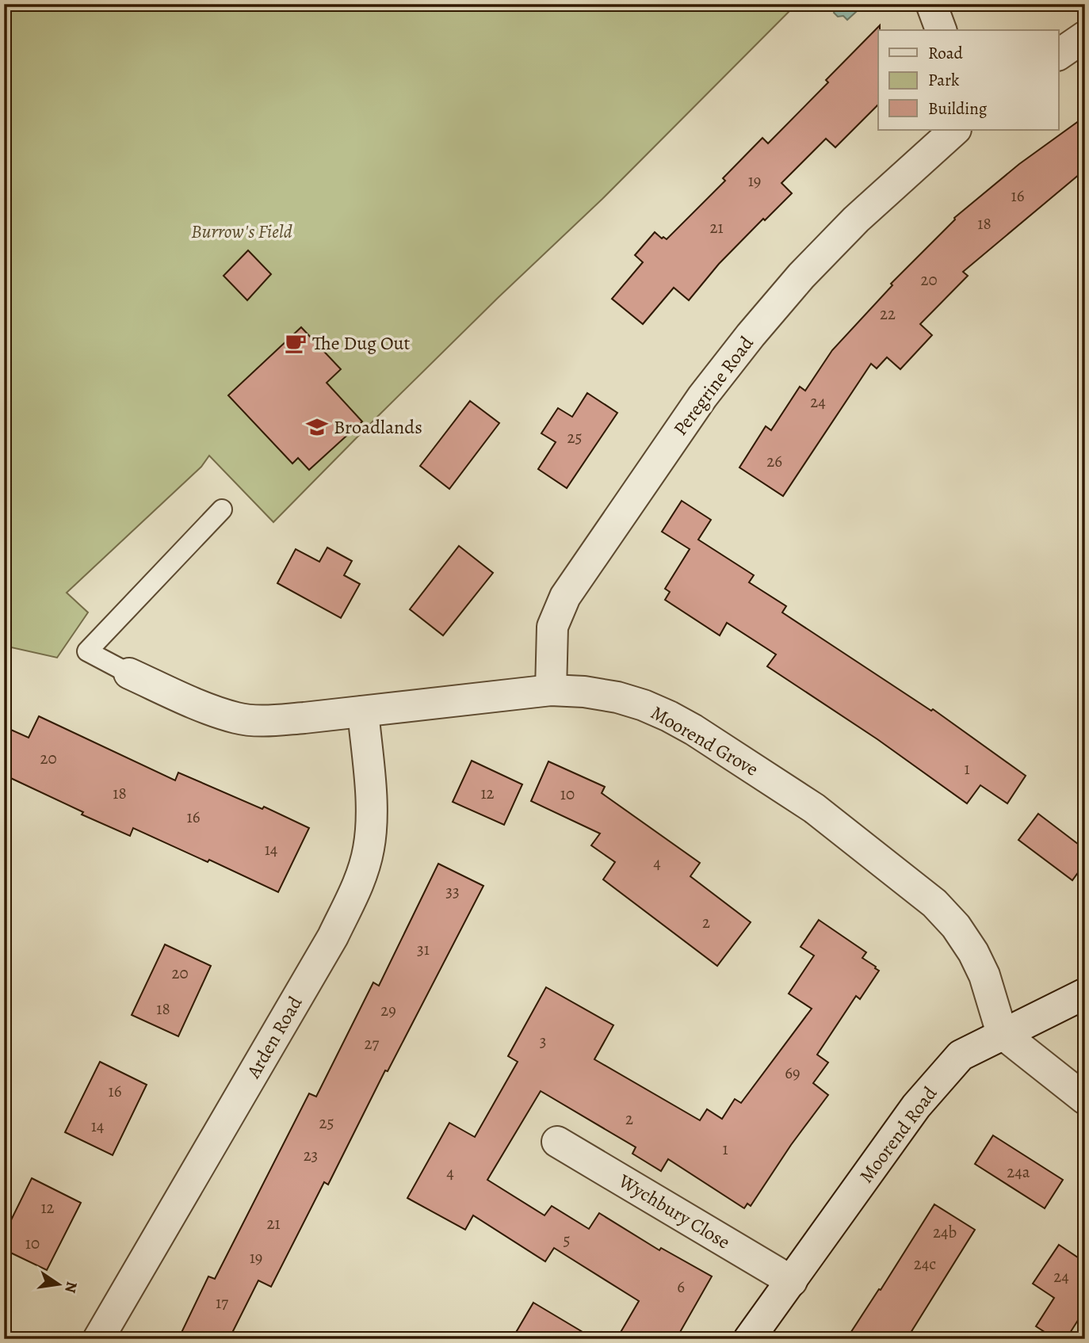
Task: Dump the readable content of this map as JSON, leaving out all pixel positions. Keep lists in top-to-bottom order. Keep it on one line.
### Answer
{"streets":{"street":["Peregrine Road","Moorend Grove","Arden Road","Moorend Road","Wychbury Close"]},"crossings":[["Peregrine Road","Moorend Grove"],["Moorend Grove","Arden Road"],["Moorend Grove","Moorend Road"],["Moorend Road","Wychbury Close"]],"parks":["Burrow's Field"],"places":{"cafe":["The Dug Out"],"school or university":["Broadlands"]},"house_numbers":["19","16","18","21","20","22","24","25","26","20","1","18","12","10","16","14","4","33","2","31","20","18","29","3","27","69","16","2","25","14","1","23","24a","4","12","21","24b","5","10","19","24c","24","6","17"],"legend":["Road","Park","Building"],"north":"right"}
